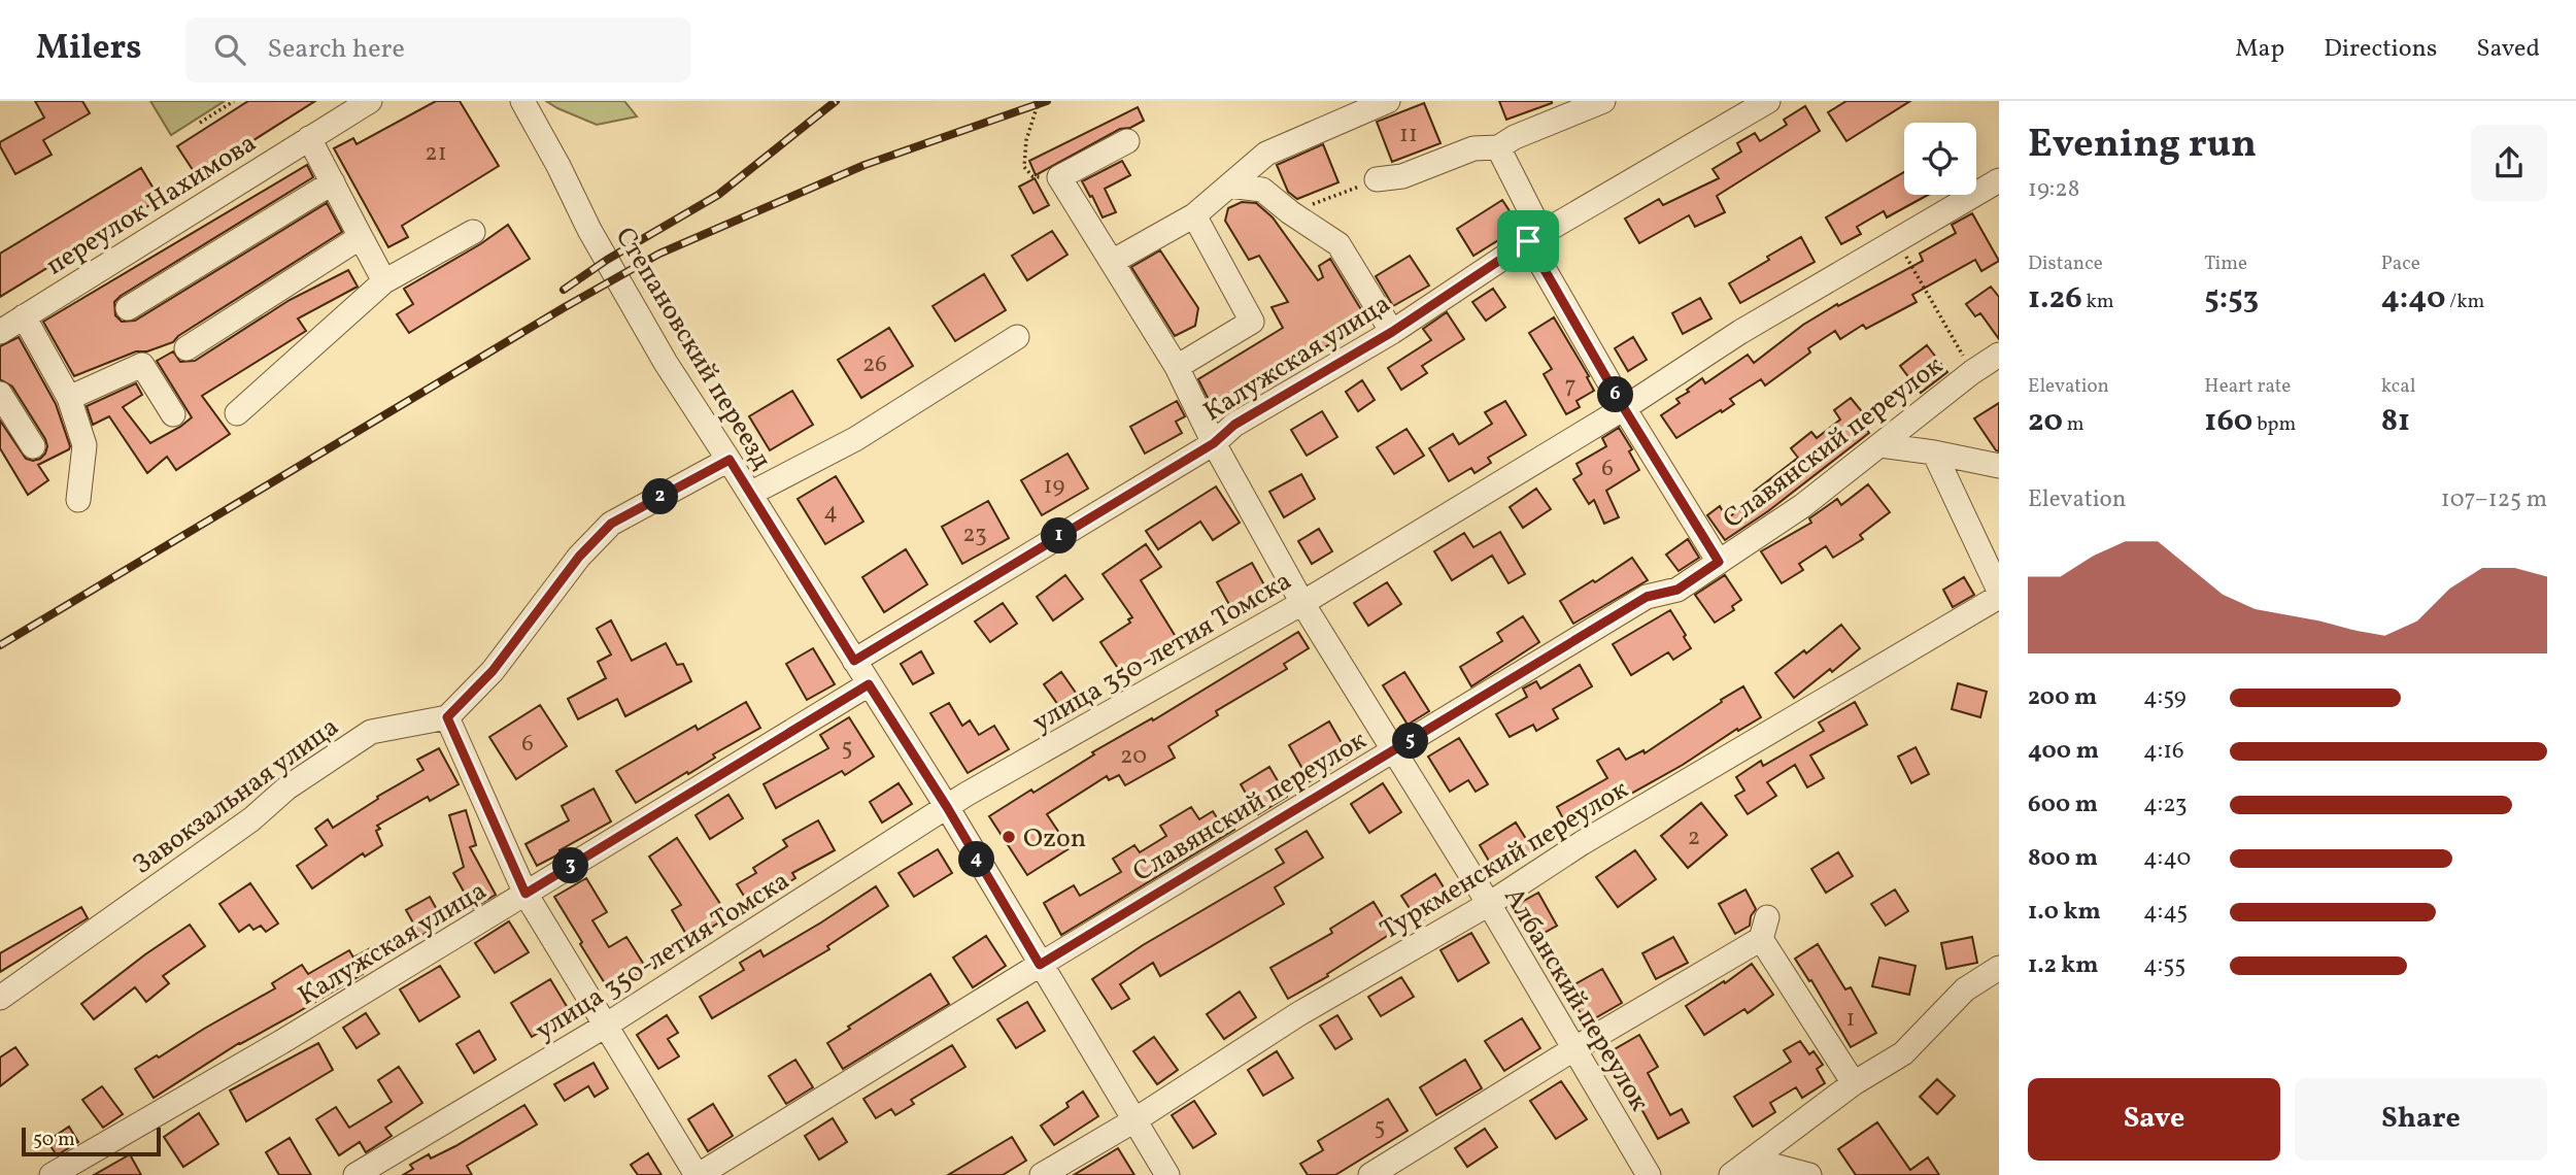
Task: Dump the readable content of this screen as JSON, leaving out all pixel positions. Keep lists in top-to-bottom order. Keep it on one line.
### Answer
{"streets":{"street":["переулок Нахимова","Степановский переезд","Калужская улица","Славянский переулок","улица 350-летия Томска","Завокзальная улица","Туркменский переулок","Албанский переулок"]},"crossings":[["Степановский переезд","Калужская улица"],["Степановский переезд","Славянский переулок"],["Степановский переезд","улица 350-летия Томска"],["Степановский переезд","Туркменский переулок"],["Калужская улица","Албанский переулок"],["Славянский переулок","Албанский переулок"],["улица 350-летия Томска","Албанский переулок"],["Туркменский переулок","Албанский переулок"]],"places":["Ozon"],"house_numbers":["11","21","26","7","6","19","4","23","6","5","20","2","1","5"],"scale_bar":"50 m","page":{"header":"Milers","search":"Search here","nav":["Map","Directions","Saved"],"heading":["Evening run","19:28"],"stats":[["Distance","1.26 km"],["Time","5:53"],["Pace","4:40 /km"],["Elevation","20 m"],["Heart rate","160 bpm"],["kcal","81"]],"pins":["6","2","1","5","4","3"],"chart":["Elevation","107–125 m"],"list":[{"name":"200 m","note":"4:59"},{"name":"400 m","note":"4:16"},{"name":"600 m","note":"4:23"},{"name":"800 m","note":"4:40"},{"name":"1.0 km","note":"4:45"},{"name":"1.2 km","note":"4:55"}],"buttons":["Save","Share"],"scale":"50 m"}}
